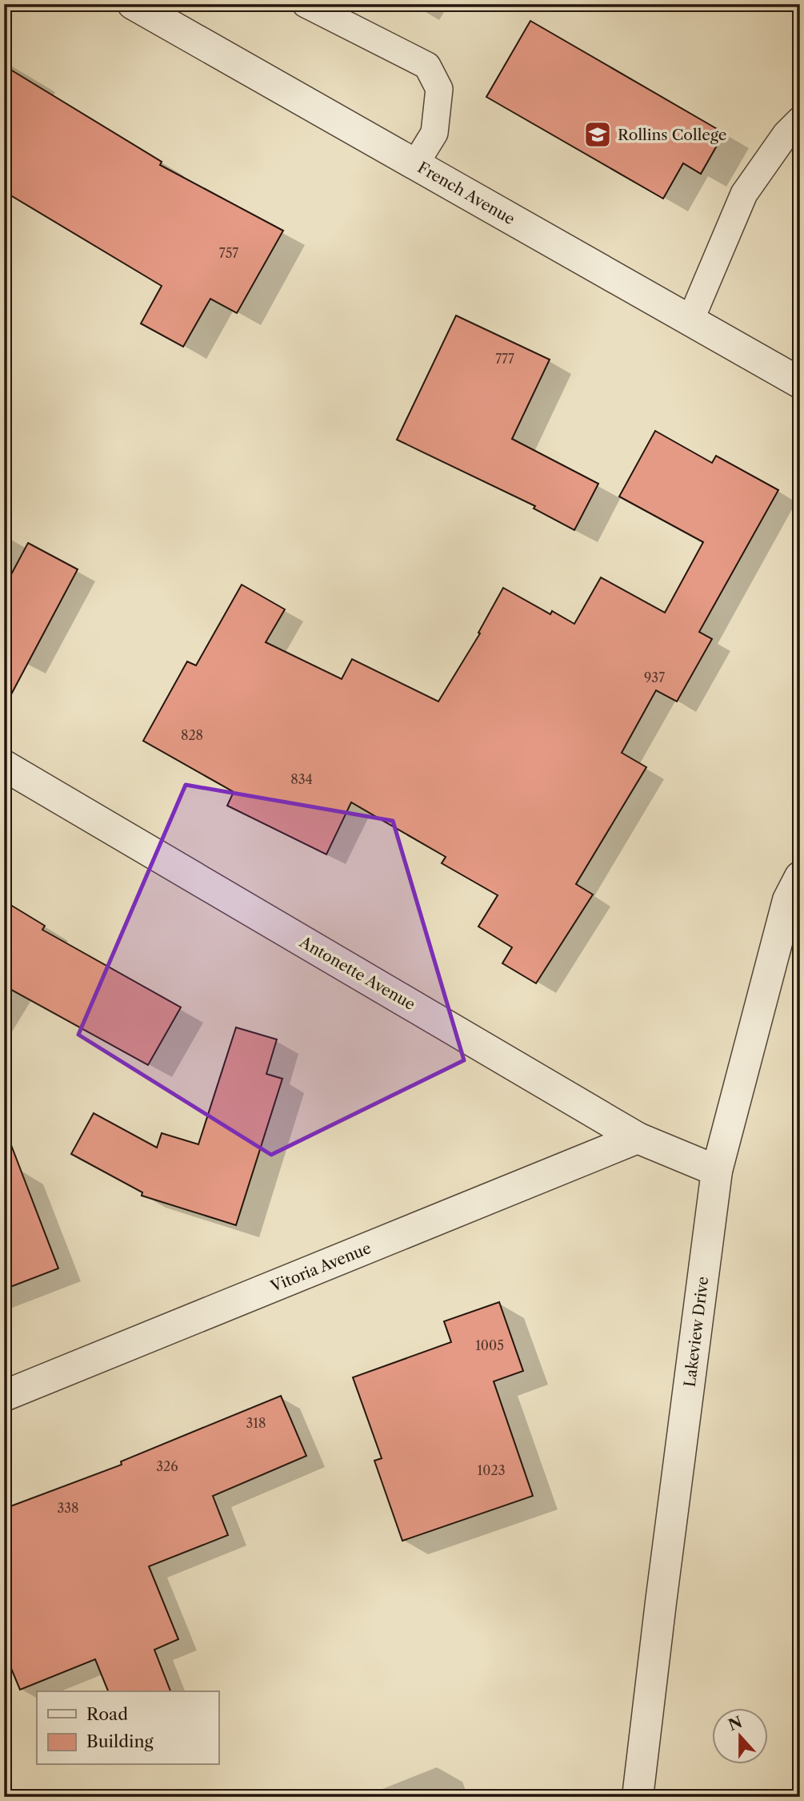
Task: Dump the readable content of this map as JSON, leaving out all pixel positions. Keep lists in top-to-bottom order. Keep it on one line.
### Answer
{"streets":{"street":["French Avenue","Antonette Avenue","Vitoria Avenue","Lakeview Drive"]},"crossings":[["Antonette Avenue","Vitoria Avenue"],["Antonette Avenue","Lakeview Drive"]],"places":{"school or university":["Rollins College"]},"house_numbers":["757","777","937","828","834","1005","318","326","1023","338"],"legend":["Road","Building"],"north":"top"}
